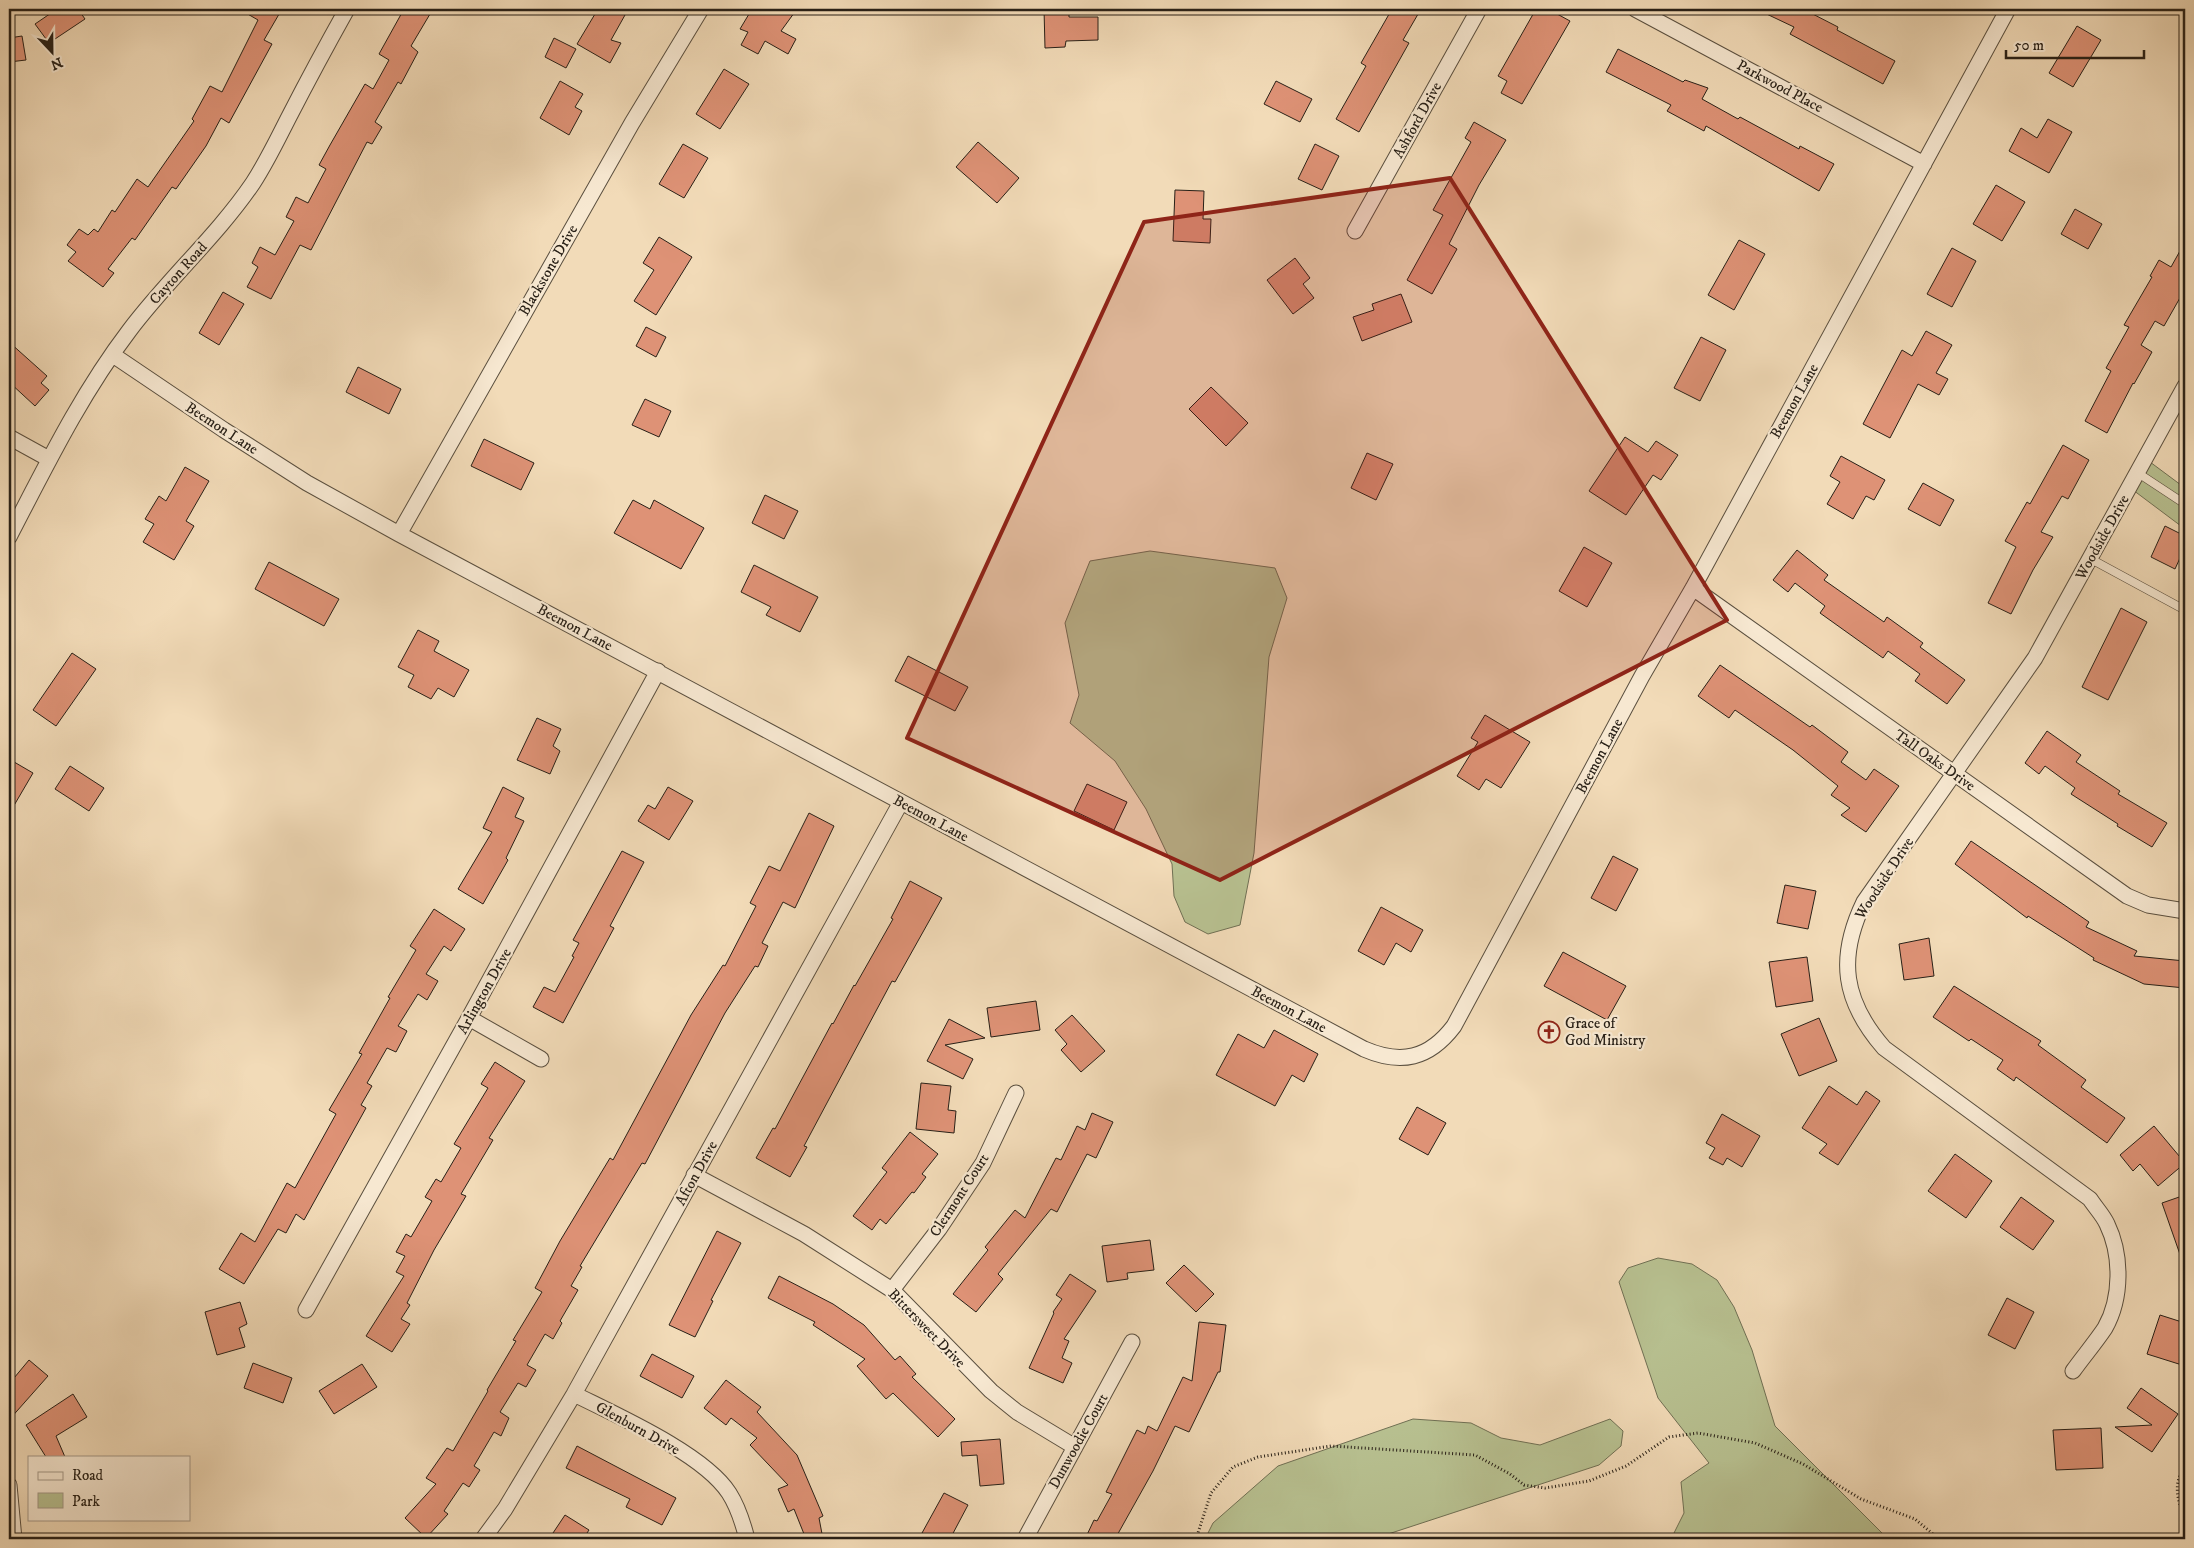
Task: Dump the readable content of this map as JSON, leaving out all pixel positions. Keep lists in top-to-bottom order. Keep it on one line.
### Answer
{"streets":{"street":["Parkwood Place","Ashford Drive","Blackstone Drive","Cayton Road","Beemon Lane","Woodside Drive","Tall Oaks Drive","Arlington Drive","Afton Drive","Clermont Court","Bittersweet Drive","Glenburn Drive","Dunwoodie Court"]},"crossings":[["Parkwood Place","Beemon Lane"],["Blackstone Drive","Beemon Lane"],["Cayton Road","Beemon Lane"],["Beemon Lane","Tall Oaks Drive"],["Beemon Lane","Arlington Drive"],["Beemon Lane","Afton Drive"],["Woodside Drive","Tall Oaks Drive"],["Afton Drive","Bittersweet Drive"],["Afton Drive","Glenburn Drive"],["Clermont Court","Bittersweet Drive"],["Bittersweet Drive","Dunwoodie Court"]],"places":{"church":["Grace of God Ministry"]},"legend":["Road","Park"],"scale_bar":"50 m","north":"bottom"}
